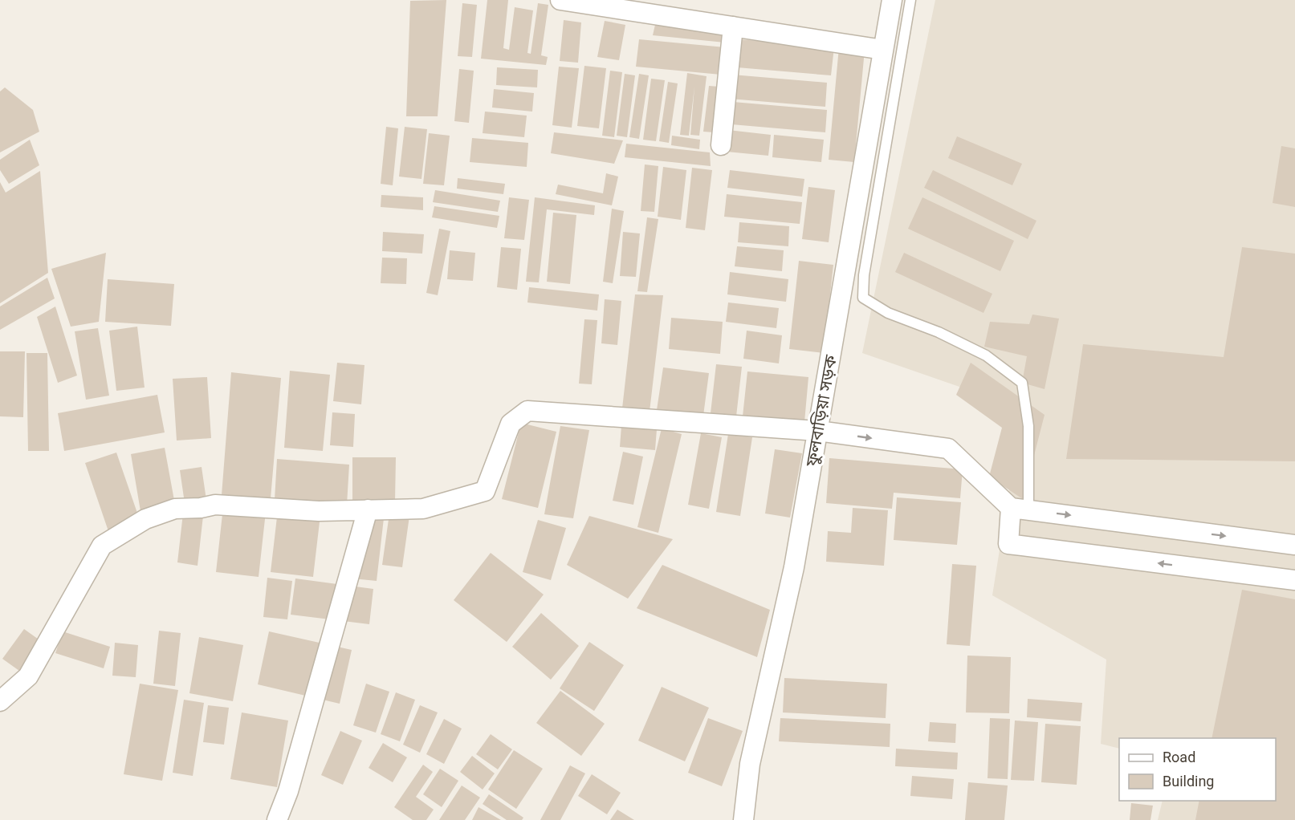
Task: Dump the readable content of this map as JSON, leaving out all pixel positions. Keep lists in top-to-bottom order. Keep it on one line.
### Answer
{"streets":{"street":["ফুলবাড়িয়া সড়ক"]},"legend":["Road","Building"]}
